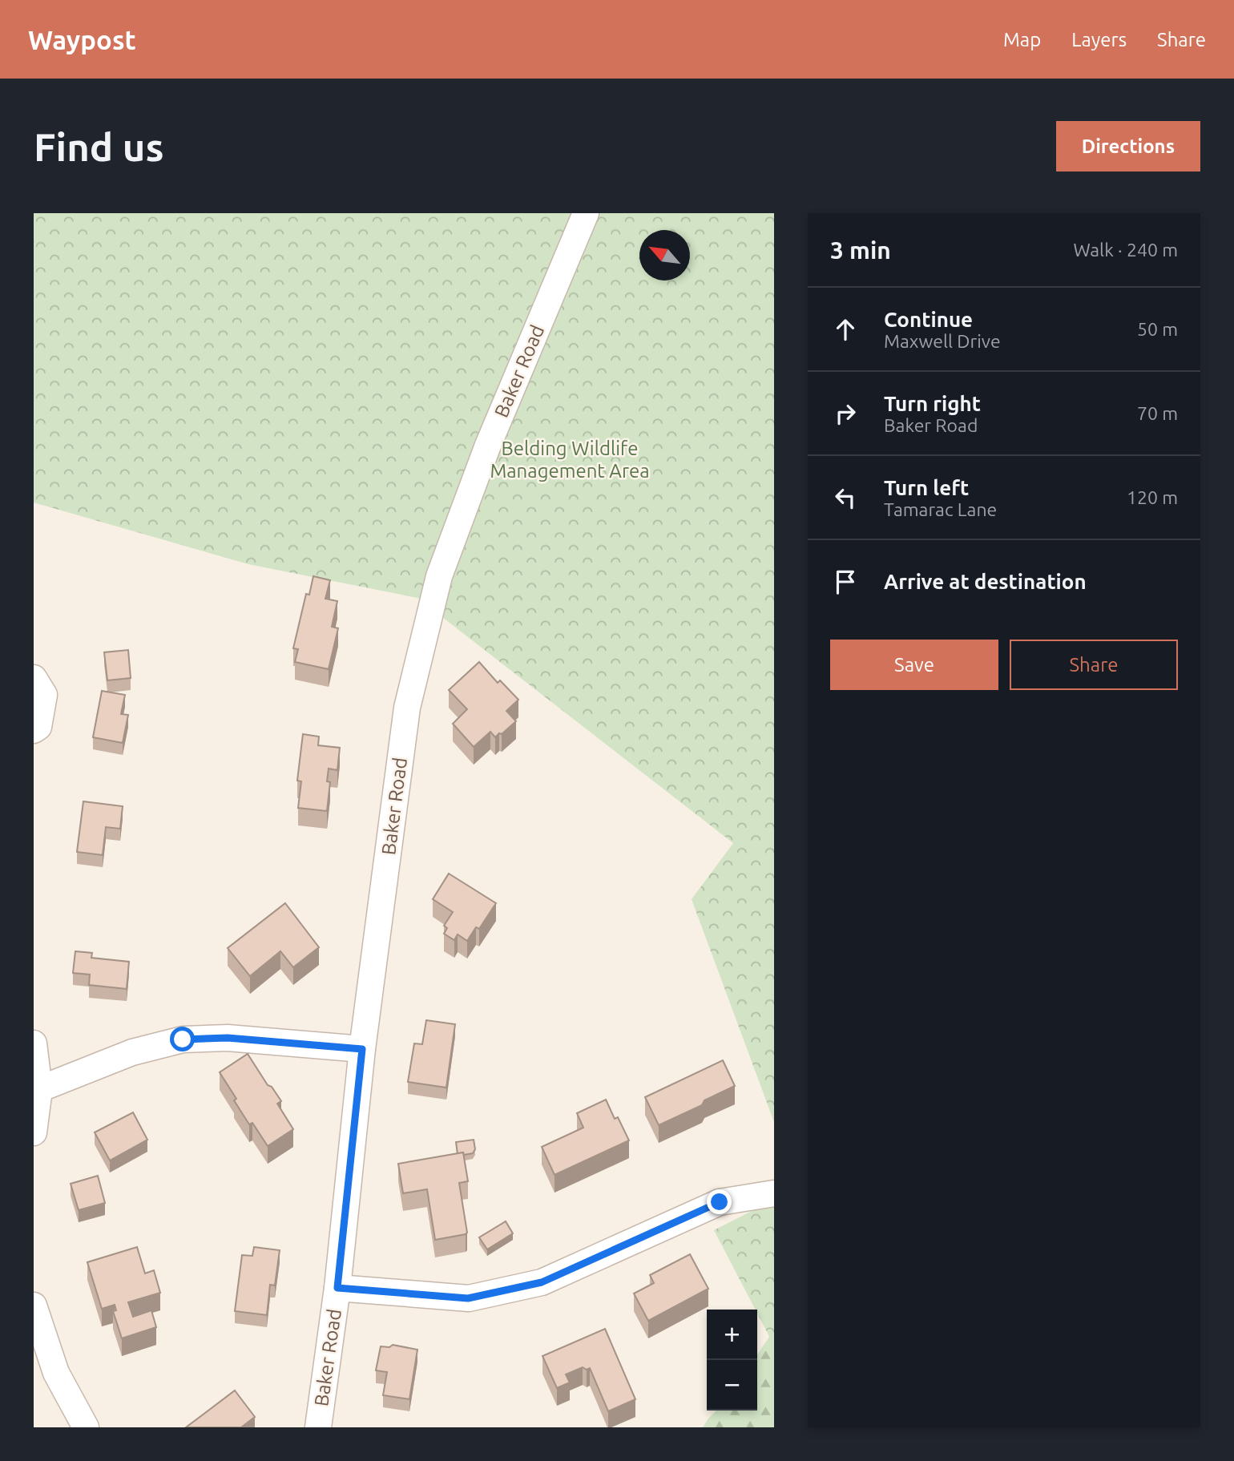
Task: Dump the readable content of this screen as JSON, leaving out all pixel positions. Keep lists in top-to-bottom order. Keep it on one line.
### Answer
{"streets":{"street":["Baker Road"]},"parks":["Belding Wildlife Management Area"],"north":"top left","page":{"header":"Waypost","nav":["Map","Layers","Share"],"buttons":["Directions",["Save","Share"]],"title":"Find us","heading":["3 min","Walk · 240 m"],"list":[["Continue","Maxwell Drive","50 m"],["Turn right","Baker Road","70 m"],["Turn left","Tamarac Lane","120 m"],"Arrive at destination"],"map_buttons":["+","−"]}}
